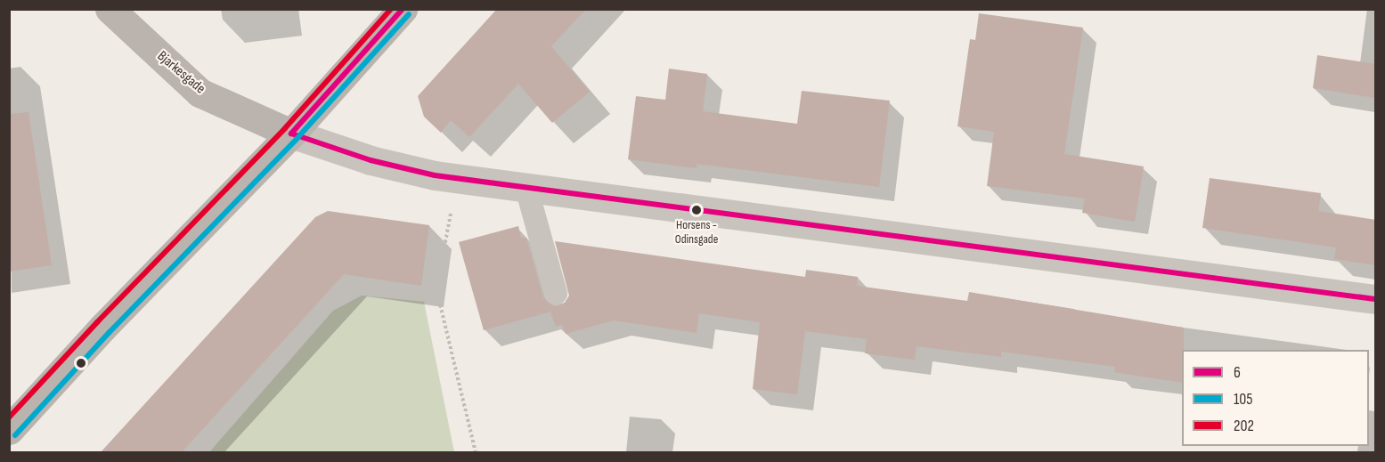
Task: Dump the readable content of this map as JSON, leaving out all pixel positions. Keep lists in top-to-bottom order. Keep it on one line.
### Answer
{"streets":{"street":["Bjarkesgade"]},"places":["Horsens - Odinsgade"],"lines":["transit line 6","transit line 202","transit line 105"],"legend":["6","105","202"]}
